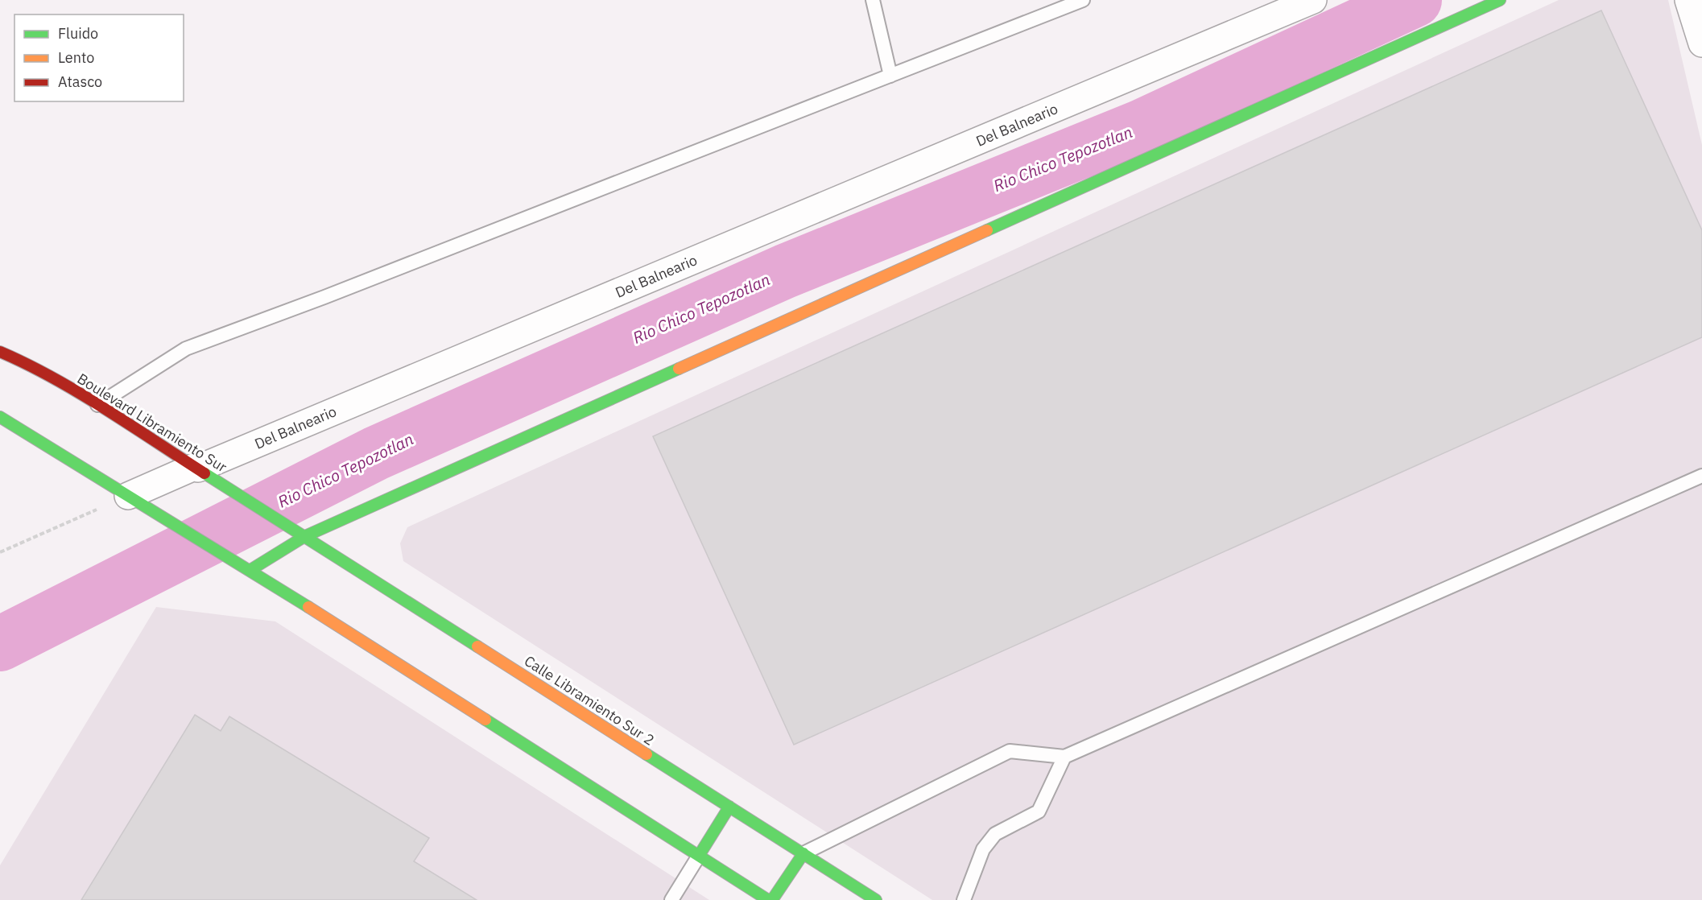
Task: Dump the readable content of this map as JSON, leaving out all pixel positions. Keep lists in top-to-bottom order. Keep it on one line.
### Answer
{"streets":{"main road":["Boulevard Libramiento Sur","Calle Libramiento Sur 2"],"street":["Del Balneario"]},"crossings":[["Del Balneario","Boulevard Libramiento Sur"],["Boulevard Libramiento Sur","Calle Libramiento Sur 2"]],"water":["Rio Chico Tepozotlan"],"legend":["Fluido","Lento","Atasco"]}
